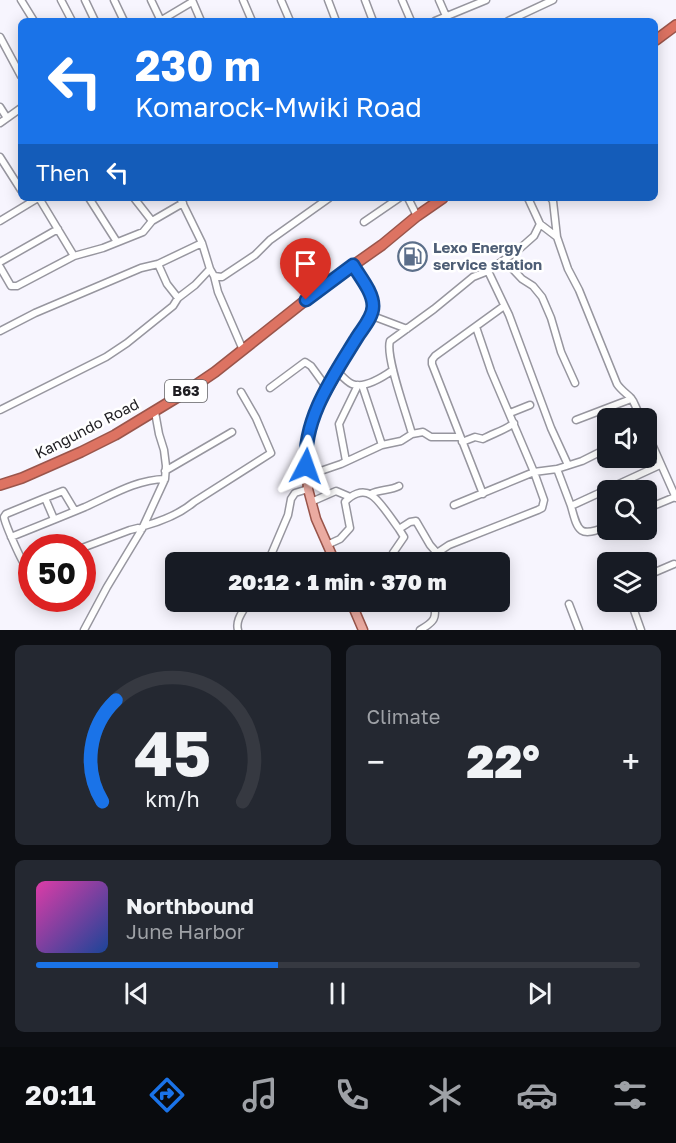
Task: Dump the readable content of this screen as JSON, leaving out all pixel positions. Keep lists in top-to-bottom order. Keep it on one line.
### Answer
{"streets":{"highway":["B63","Kangundo Road"]},"places":{"fuel station":["Lexo Energy service station"]},"page":{"turn":["230 m","Komarock-Mwiki Road"],"then":"Then","limit":"50","trip":"20:12 · 1 min · 370 m","tile":"Climate","heat":["−","22°","+"],"song":["Northbound","June Harbor"],"tabs":"20:11","gauge":["45","km/h"]}}
